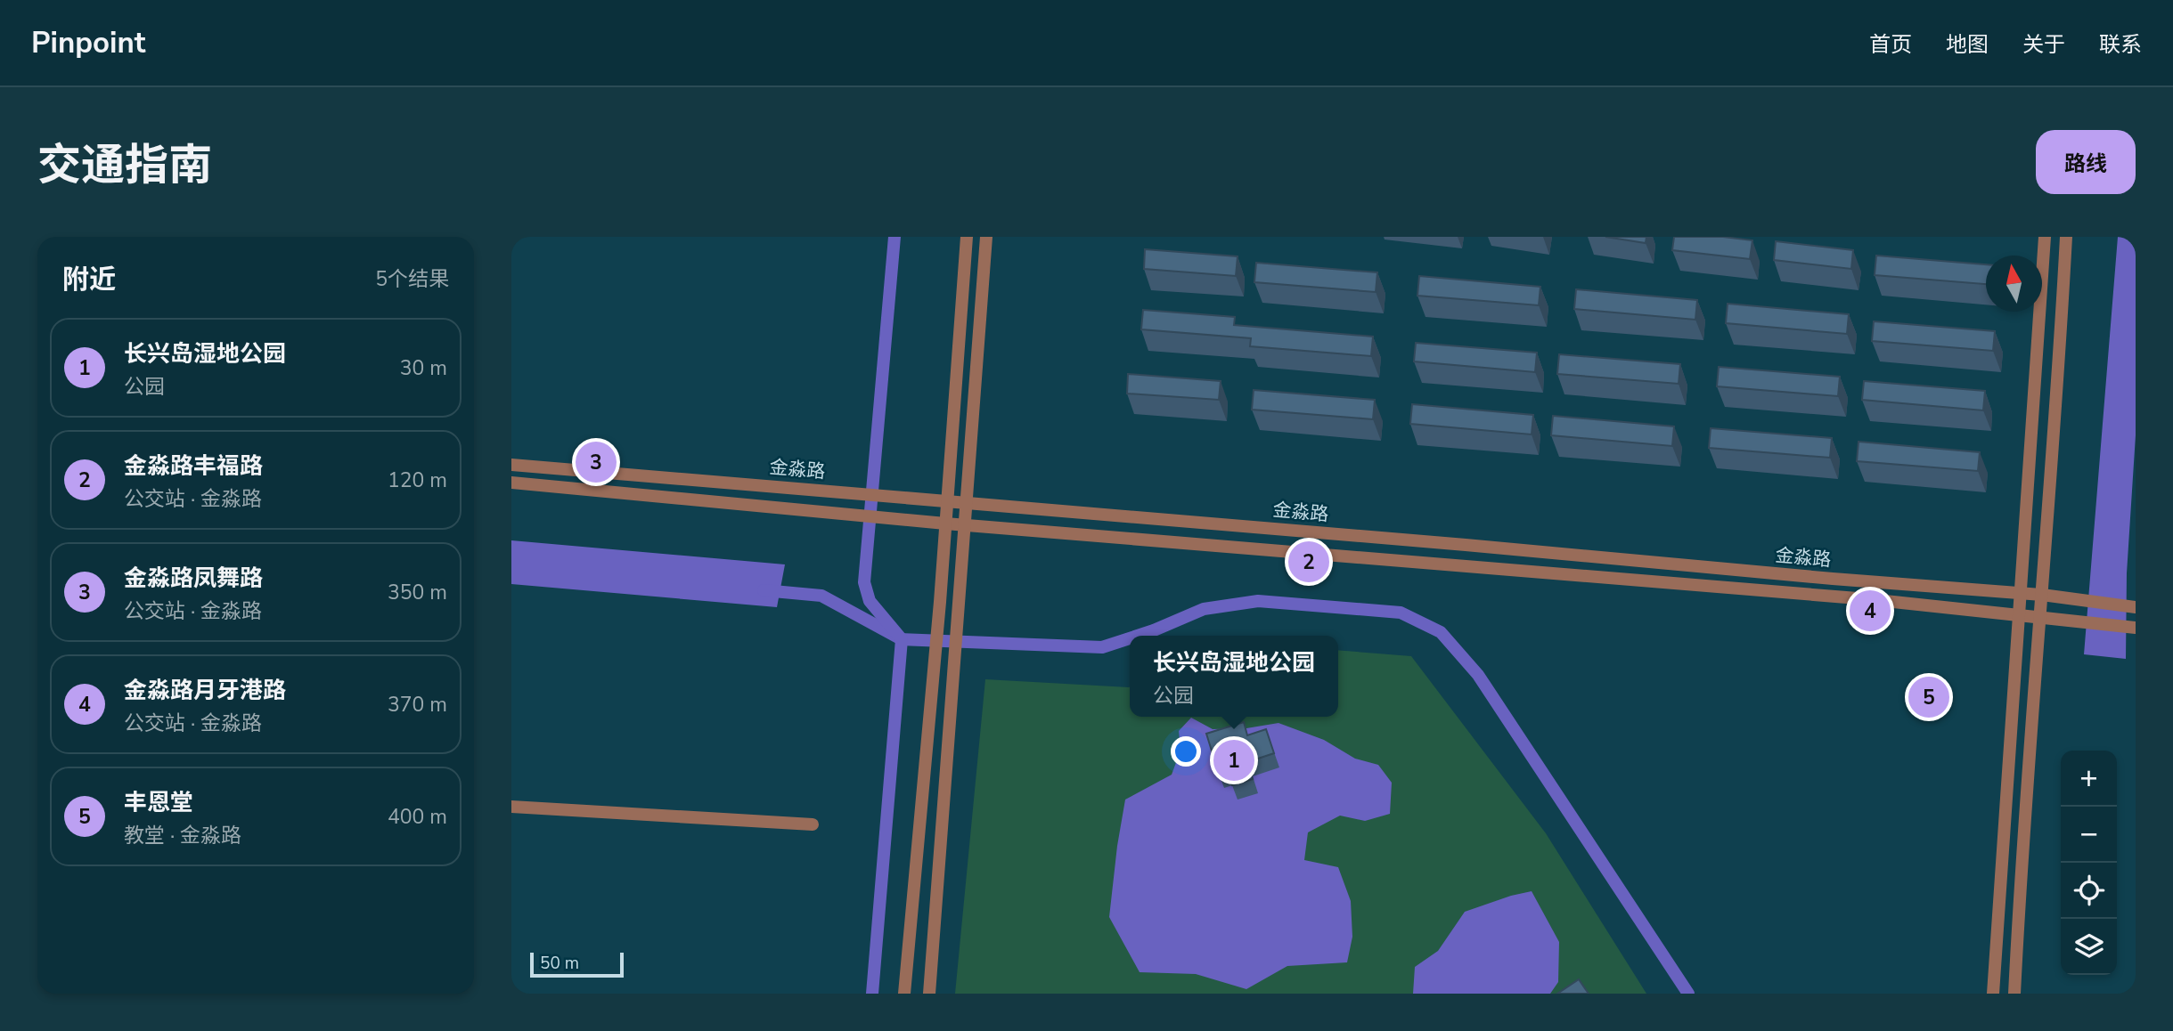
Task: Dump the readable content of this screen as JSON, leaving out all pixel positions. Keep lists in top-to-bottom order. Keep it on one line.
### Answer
{"streets":{"street":["金淼路"]},"scale_bar":"50 m","north":"top","page":{"header":"Pinpoint","nav":["首页","地图","关于","联系"],"title":"交通指南","buttons":"路线","heading":["附近","5个结果"],"list":[{"mark":"1","name":"长兴岛湿地公园","note":"公园","value":"30 m"},{"mark":"2","name":"金淼路丰福路","note":"公交站 · 金淼路","value":"120 m"},{"mark":"3","name":"金淼路凤舞路","note":"公交站 · 金淼路","value":"350 m"},{"mark":"4","name":"金淼路月牙港路","note":"公交站 · 金淼路","value":"370 m"},{"mark":"5","name":"丰恩堂","note":"教堂 · 金淼路","value":"400 m"}],"pins":["3","2","4","5","1"],"popup":["长兴岛湿地公园","公园"],"map_buttons":["+","−"],"scale":"50 m"}}
